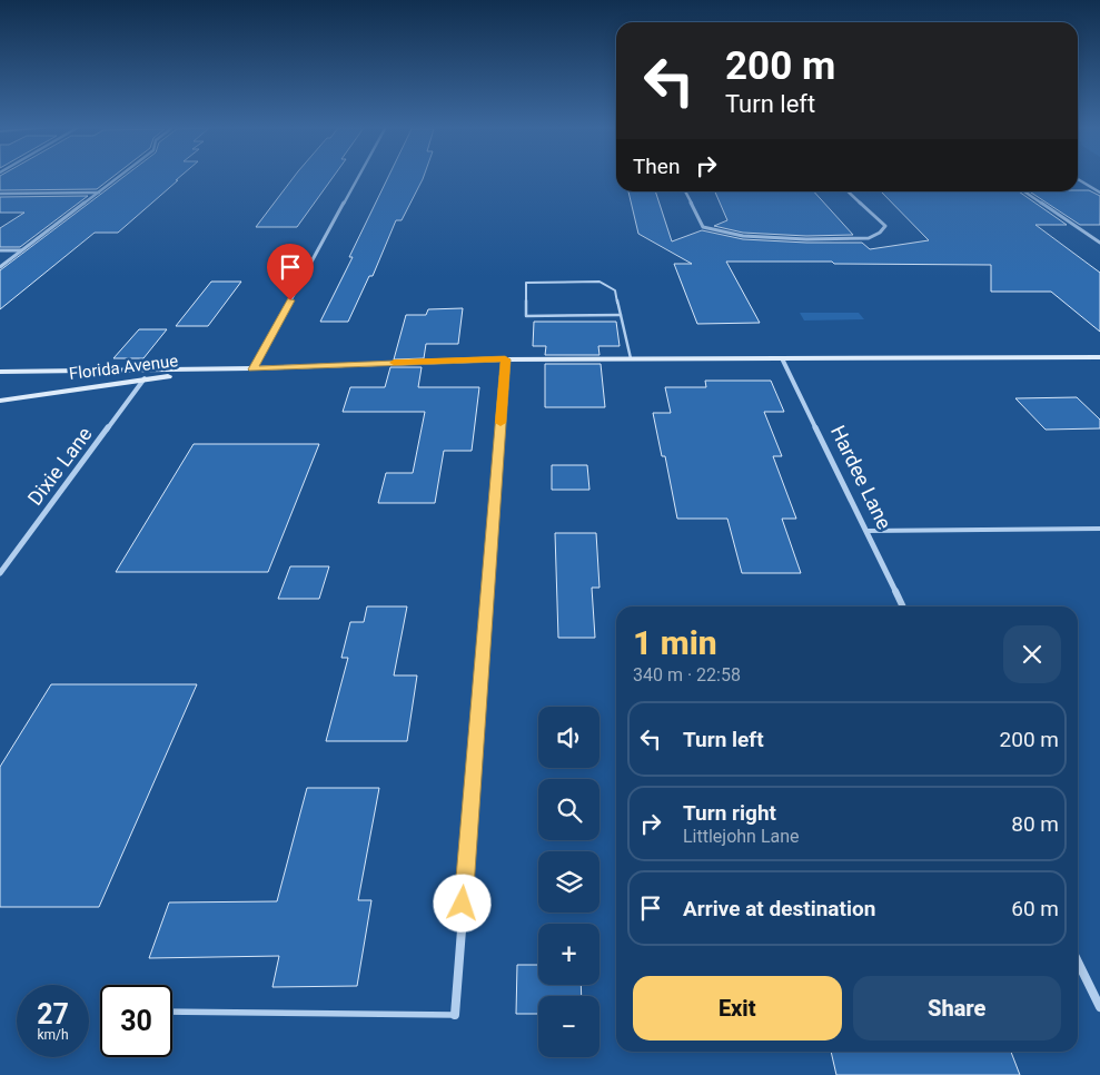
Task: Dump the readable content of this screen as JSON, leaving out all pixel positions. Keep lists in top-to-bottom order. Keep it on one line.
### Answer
{"streets":{"street":["Florida Avenue","Dixie Lane","Hardee Lane"]},"crossings":[["Florida Avenue","Dixie Lane"]],"page":{"turn":["200 m","Turn left"],"then":"Then","heading":["1 min","340 m · 22:58"],"list":[{"name":"Turn left","value":"200 m"},{"name":"Turn right","note":"Littlejohn Lane","value":"80 m"},{"name":"Arrive at destination","value":"60 m"}],"map_buttons":["+","−"],"buttons":["Exit","Share"],"speed":"27 km/h","limit":"30"}}
